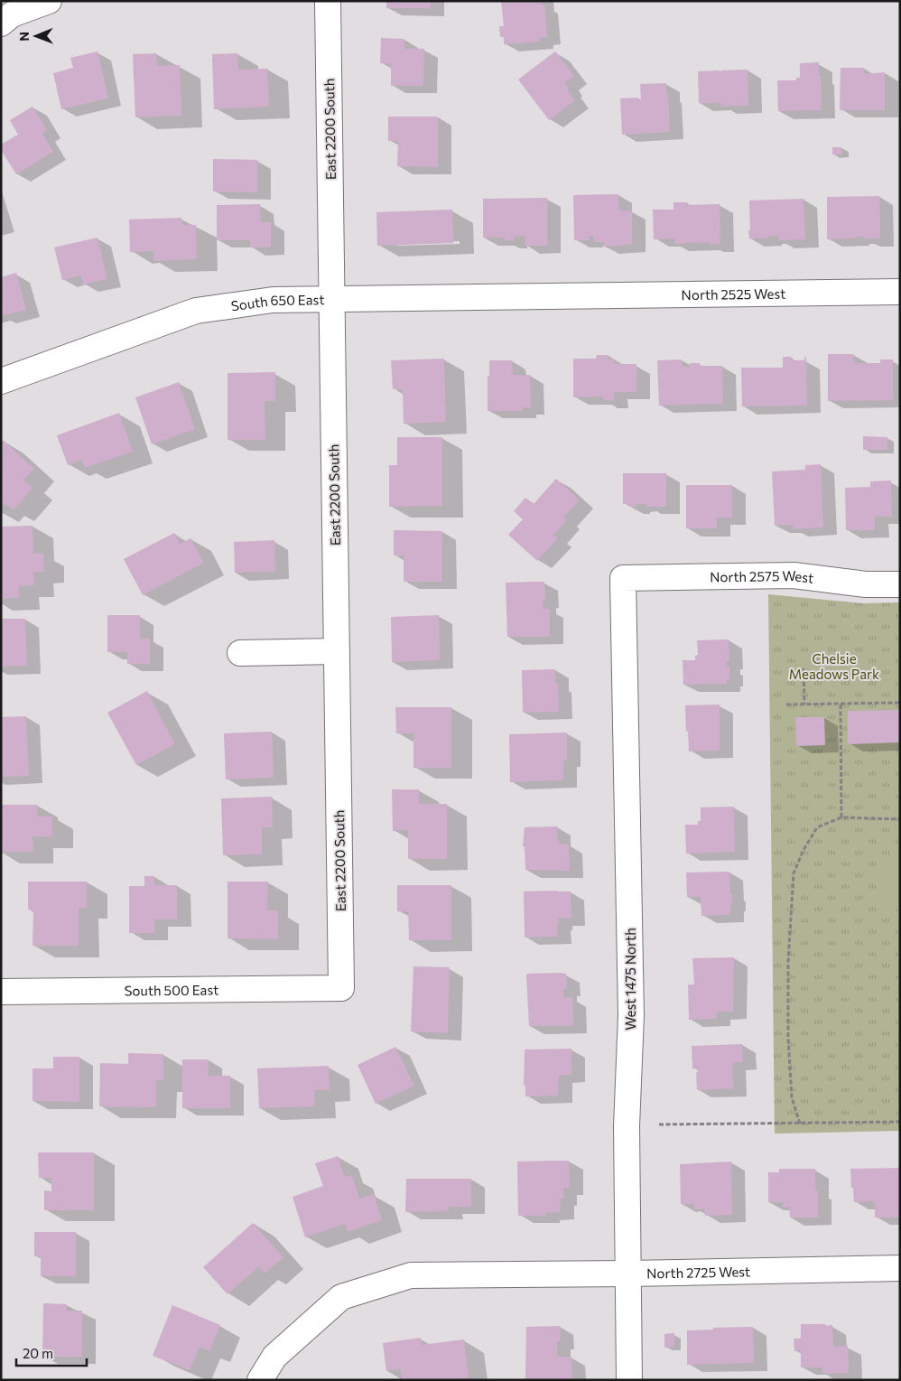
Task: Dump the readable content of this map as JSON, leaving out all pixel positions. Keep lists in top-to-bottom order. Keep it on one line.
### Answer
{"streets":{"street":["East 2200 South","North 2525 West","South 650 East","North 2575 West","West 1475 North","South 500 East","North 2725 West"]},"crossings":[["East 2200 South","South 650 East"],["East 2200 South","South 500 East"],["North 2525 West","South 650 East"],["North 2575 West","West 1475 North"],["West 1475 North","North 2725 West"]],"parks":["Chelsie Meadows Park"],"scale_bar":"20 m","north":"left"}
